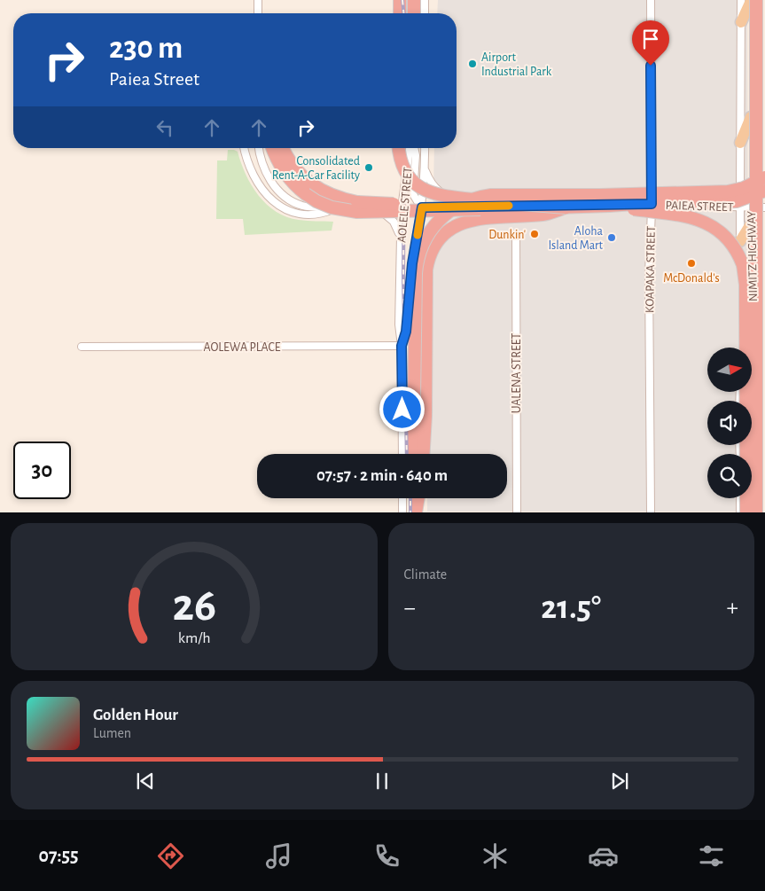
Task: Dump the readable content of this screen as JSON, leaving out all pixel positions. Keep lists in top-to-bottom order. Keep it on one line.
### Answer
{"streets":{"main road":["NIMITZ HIGHWAY"],"street":["AOLELE STREET","PAIEA STREET","KOAPAKA STREET","AOLEWA PLACE","UALENA STREET"]},"crossings":[["AOLELE STREET","PAIEA STREET"],["AOLELE STREET","AOLEWA PLACE"],["PAIEA STREET","NIMITZ HIGHWAY"],["PAIEA STREET","KOAPAKA STREET"]],"places":["Airport Industrial Park","Consolidated Rent-A-Car Facility","Dunkin'","Aloha Island Mart","McDonald's"],"north":"right","page":{"turn":["230 m","Paiea Street"],"limit":"30","trip":"07:57 · 2 min · 640 m","tile":"Climate","heat":["−","21.5°","+"],"song":["Golden Hour","Lumen"],"tabs":"07:55","gauge":["26","km/h"]}}
